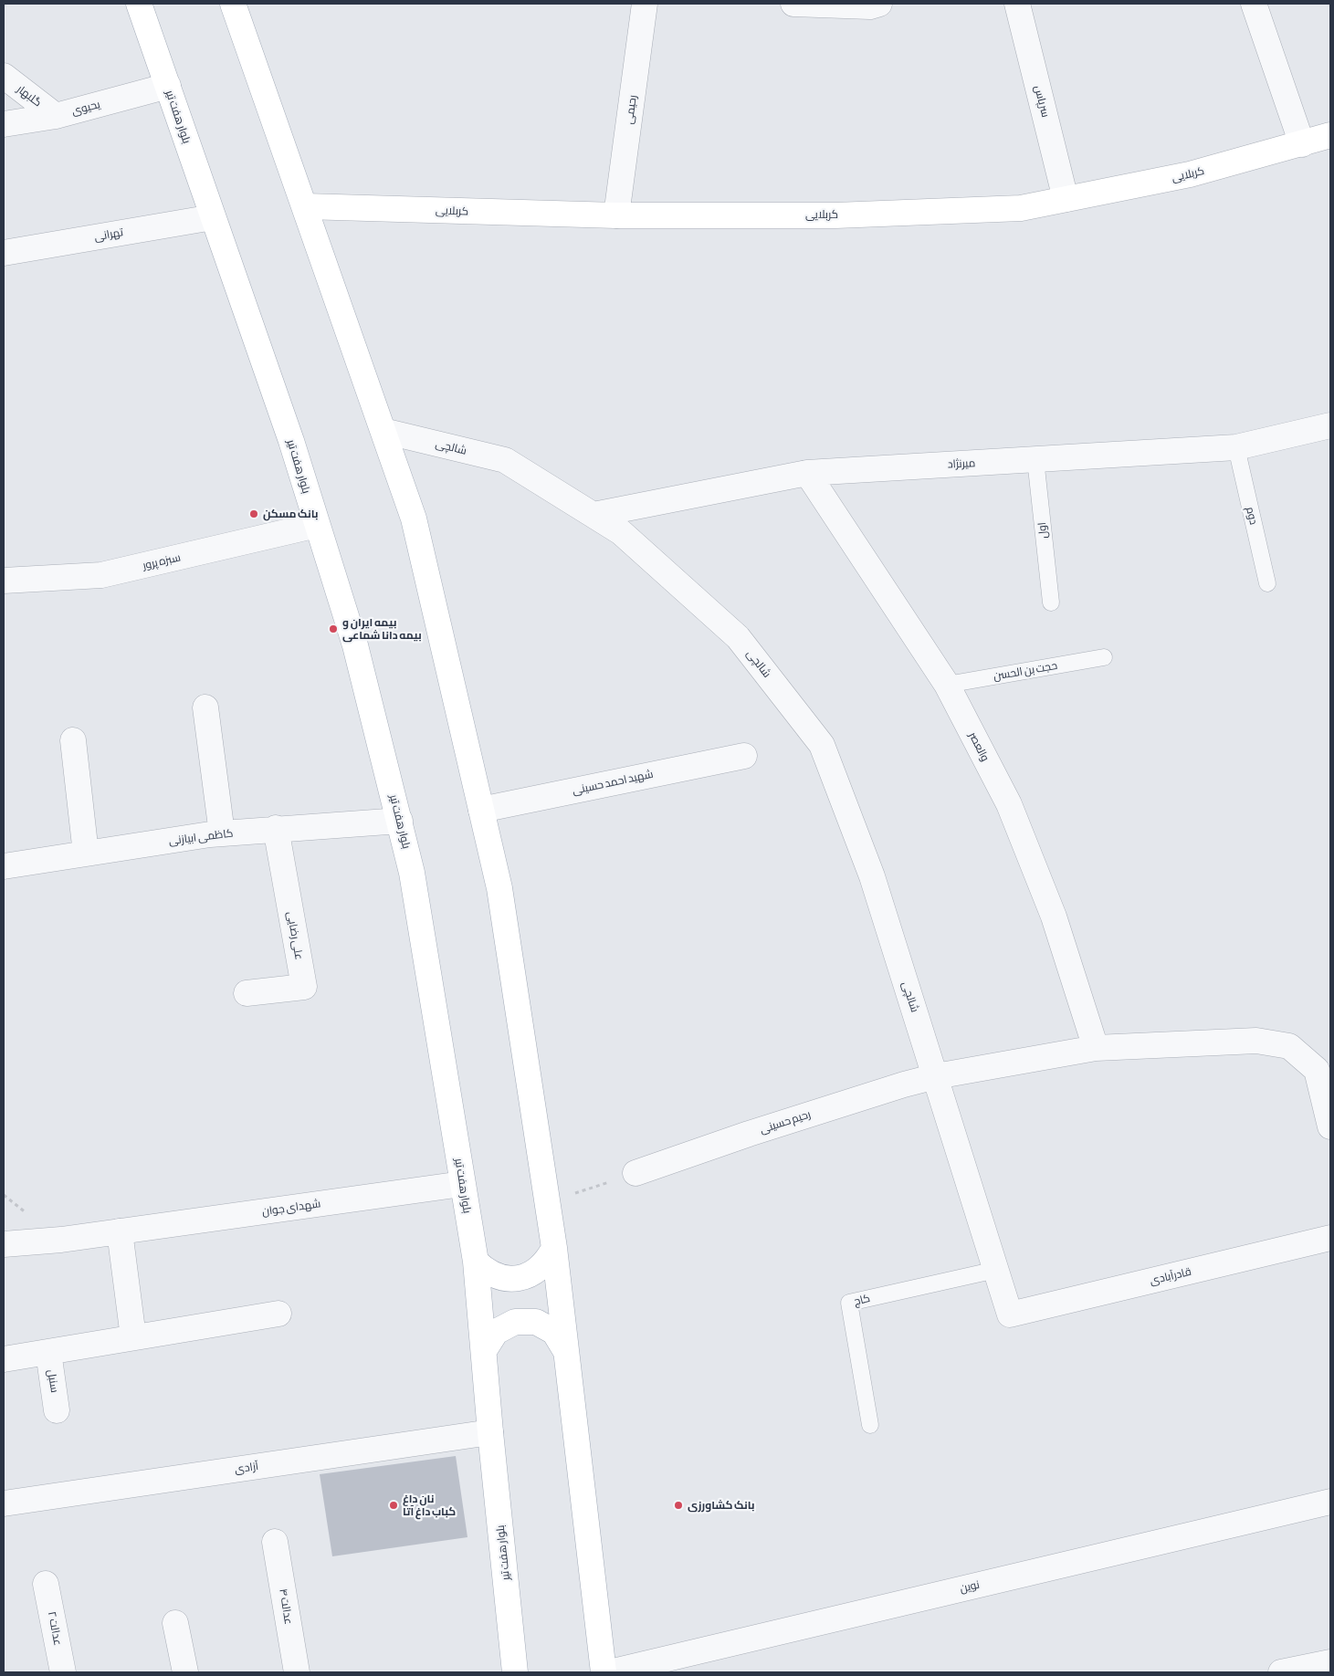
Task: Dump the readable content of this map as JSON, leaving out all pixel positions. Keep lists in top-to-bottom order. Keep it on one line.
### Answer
{"streets":{"main road":["بلوار هفت تیر","کربلایی"],"street":["گلبهار","سرپاس","یحیوی","رحیمی","تهرانی","شالچی","میرنژاد","سبزه پرور","والعصر","شهید احمد حسینی","کاظمی ابیازنی","علی رضایی","رحیم حسینی","شهدای جوان","قادرآبادی","سنبل","آزادی","نوین","عدالت ۴","عدالت ۲"],"lane":["دوم","اول","حجت بن الحسن","کاج"]},"crossings":[["گلبهار","یحیوی"],["سرپاس","کربلایی"],["یحیوی","بلوار هفت تیر"],["رحیمی","کربلایی"],["بلوار هفت تیر","تهرانی"],["بلوار هفت تیر","سبزه پرور"],["بلوار هفت تیر","کاظمی ابیازنی"],["بلوار هفت تیر","شهدای جوان"],["بلوار هفت تیر","آزادی"],["شالچی","میرنژاد"],["شالچی","رحیم حسینی"],["شالچی","قادرآبادی"],["شالچی","کاج"],["میرنژاد","دوم"],["میرنژاد","اول"],["میرنژاد","والعصر"],["حجت بن الحسن","والعصر"],["کاظمی ابیازنی","علی رضایی"]],"places":["بانک مسکن","بیمه ایران و بیمه دانا شماعی","نان داغ کباب داغ آتا","بانک کشاورزی"]}
